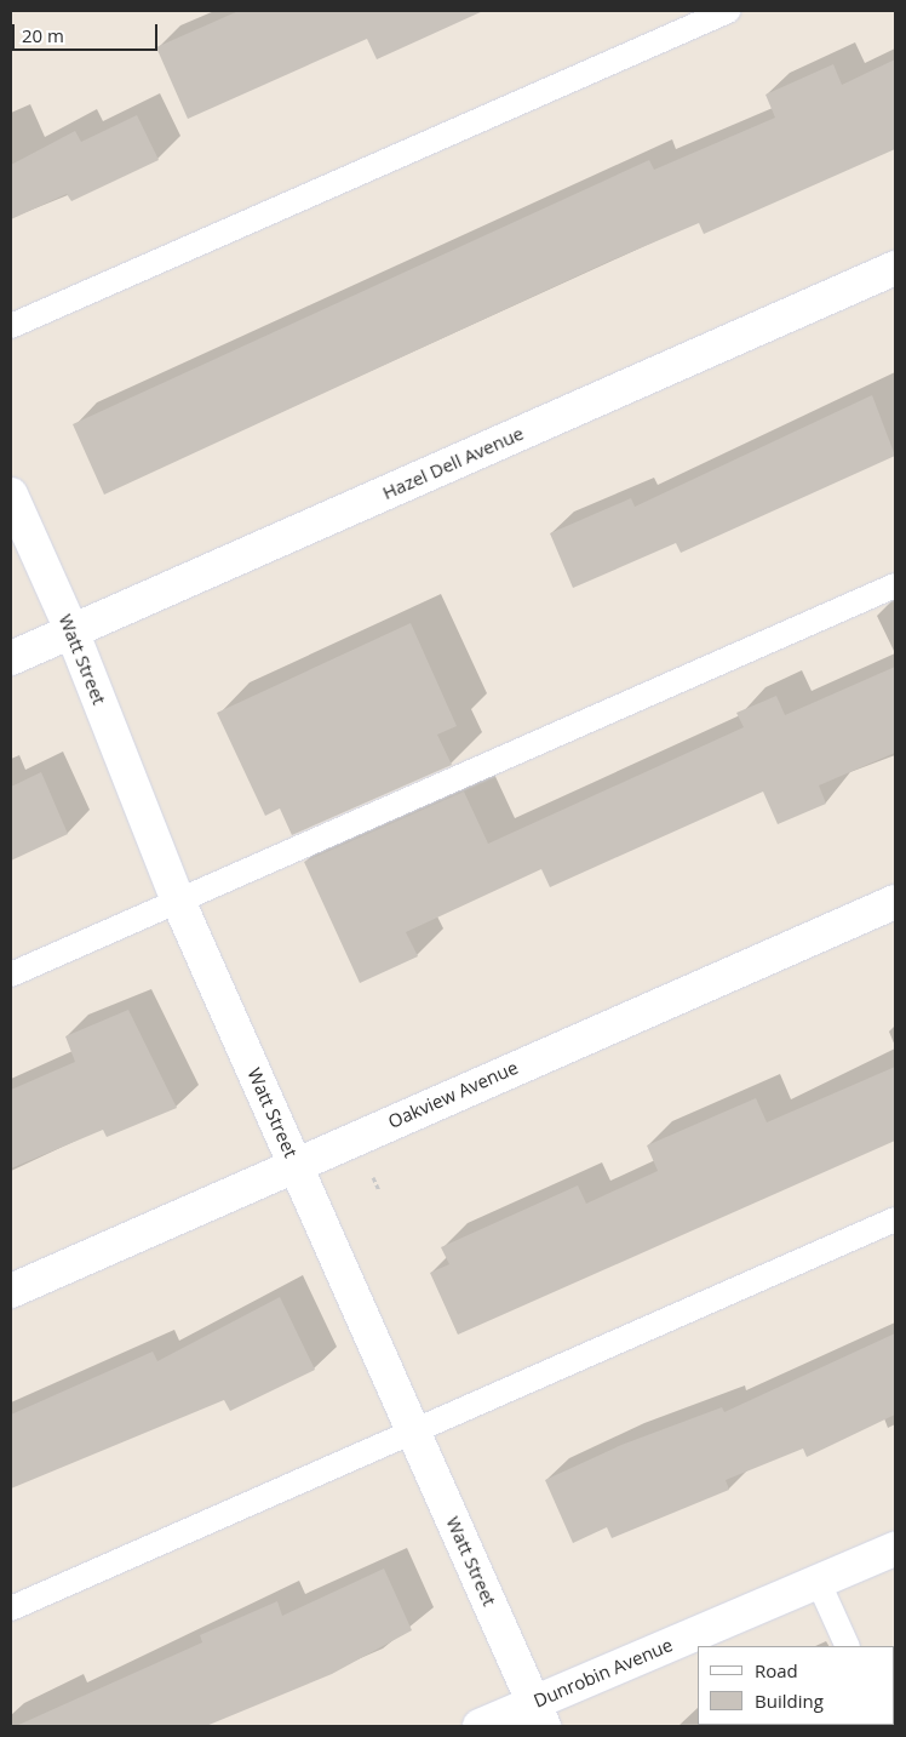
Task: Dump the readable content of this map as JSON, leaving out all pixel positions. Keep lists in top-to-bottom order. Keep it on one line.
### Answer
{"streets":{"street":["Hazel Dell Avenue","Watt Street","Oakview Avenue","Dunrobin Avenue"]},"crossings":[["Hazel Dell Avenue","Watt Street"],["Watt Street","Oakview Avenue"],["Watt Street","Dunrobin Avenue"]],"legend":["Road","Building"],"scale_bar":"20 m"}
